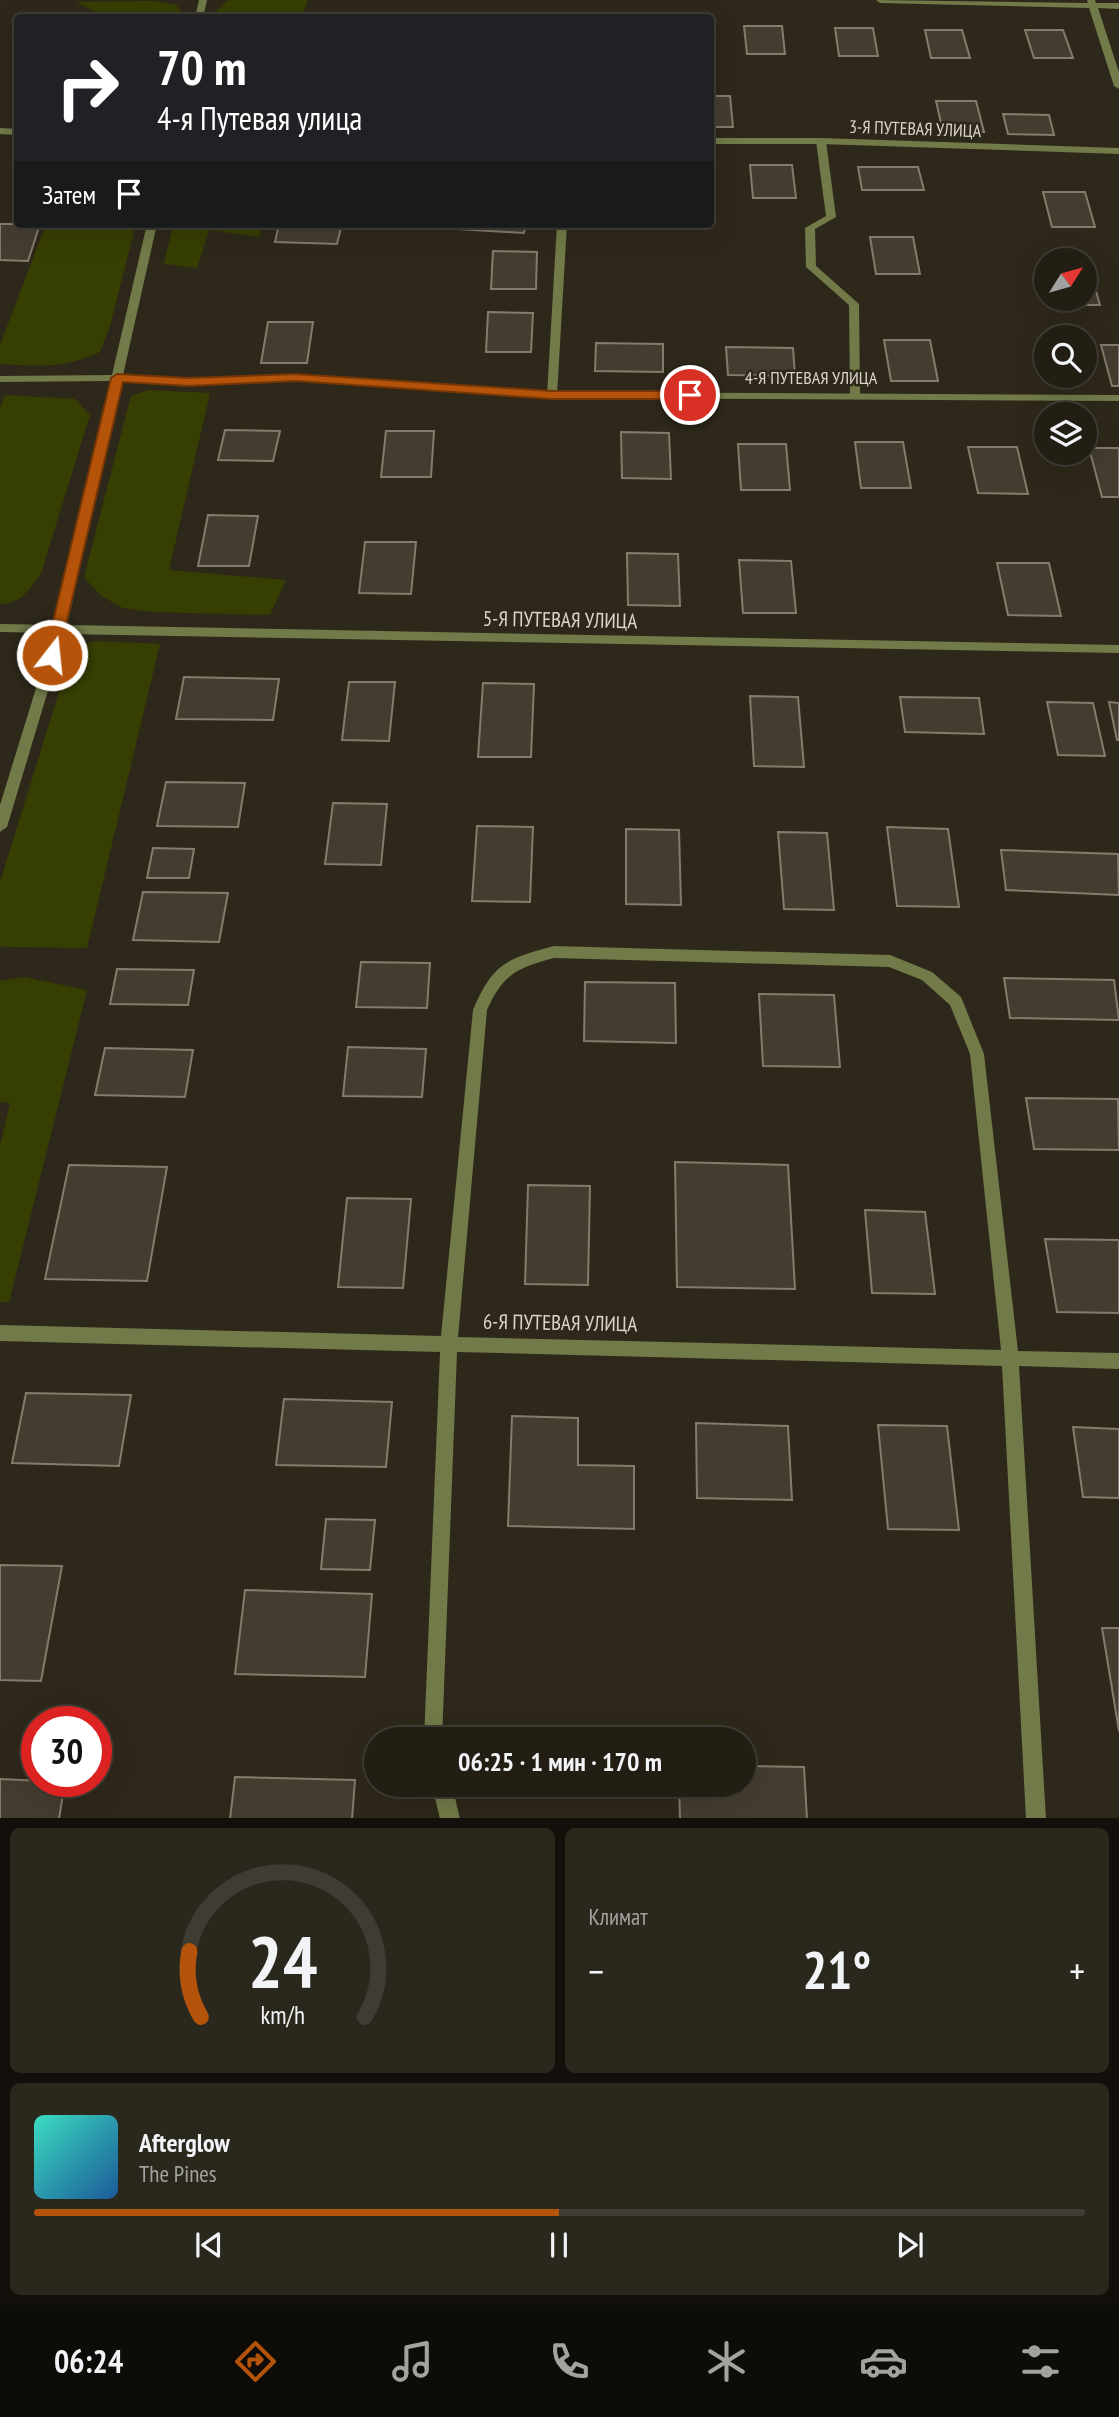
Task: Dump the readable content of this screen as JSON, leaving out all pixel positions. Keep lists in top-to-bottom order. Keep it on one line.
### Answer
{"streets":{"street":["3-Я ПУТЕВАЯ УЛИЦА","4-Я ПУТЕВАЯ УЛИЦА","5-Я ПУТЕВАЯ УЛИЦА","6-Я ПУТЕВАЯ УЛИЦА"]},"north":"top right","page":{"turn":["70 m","4-я Путевая улица"],"then":"Затем","limit":"30","trip":"06:25 · 1 мин · 170 m","tile":"Климат","heat":["−","21°","+"],"song":["Afterglow","The Pines"],"tabs":"06:24","gauge":["24","km/h"]}}
